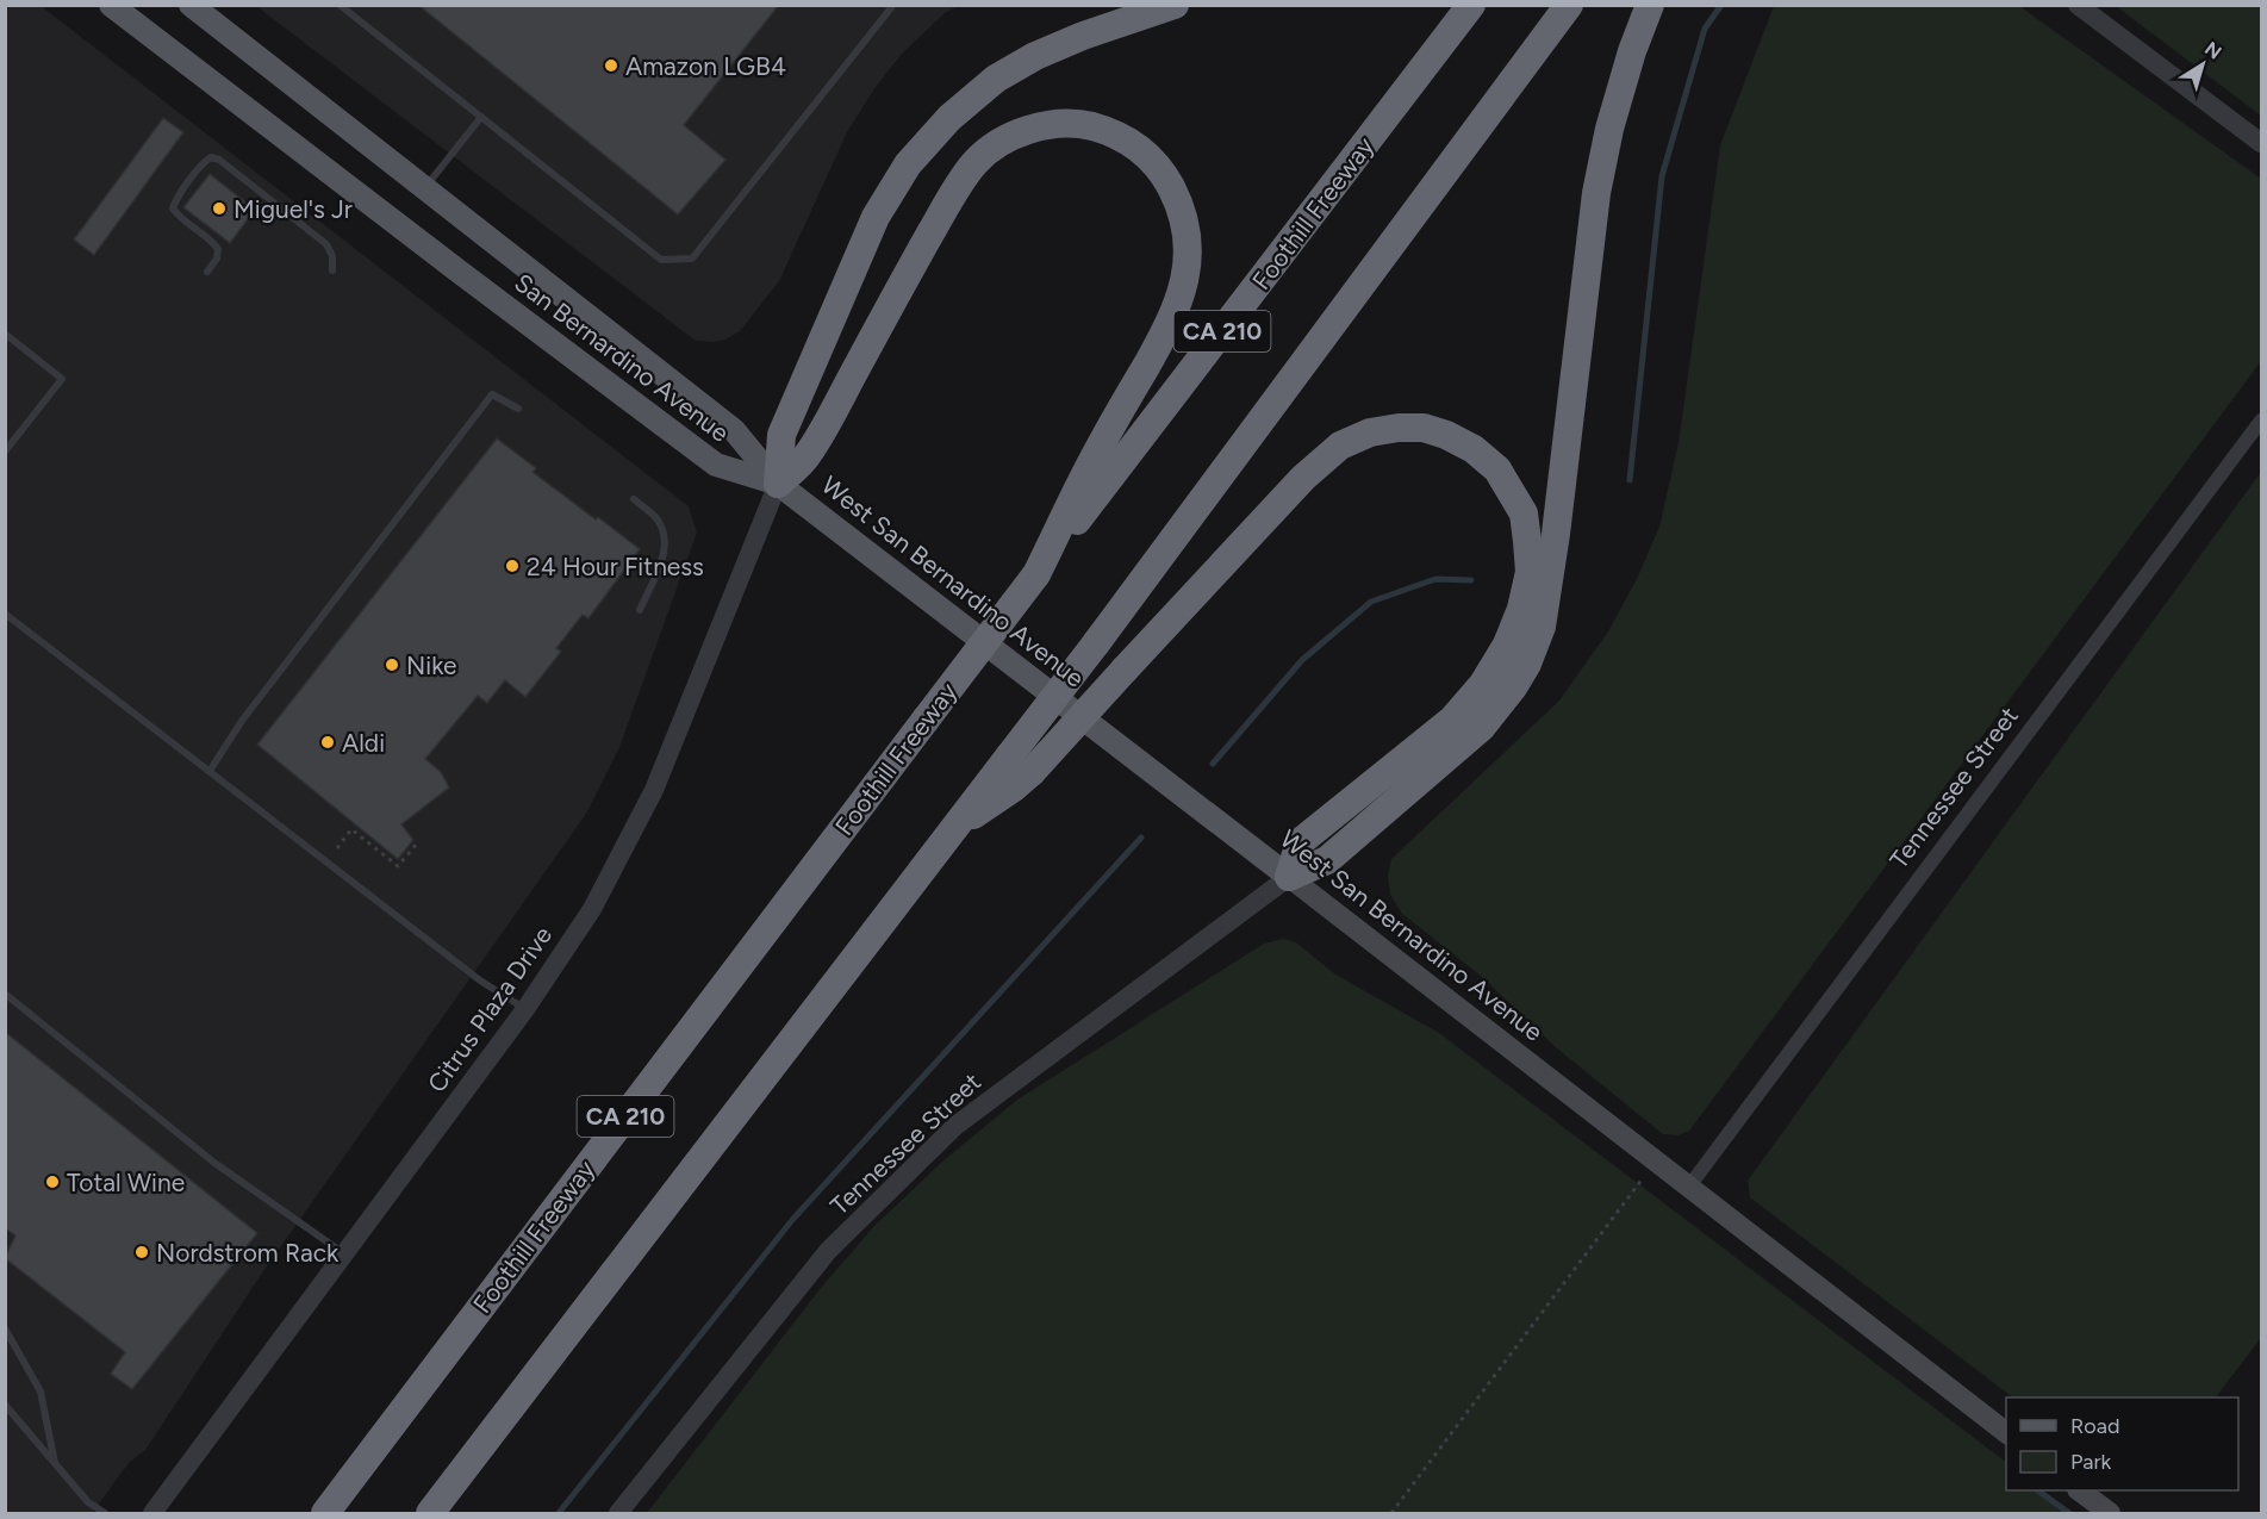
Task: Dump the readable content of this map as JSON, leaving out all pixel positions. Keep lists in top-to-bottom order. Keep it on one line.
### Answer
{"streets":{"highway":["Foothill Freeway","CA 210"],"main road":["San Bernardino Avenue","West San Bernardino Avenue"],"street":["Tennessee Street","Citrus Plaza Drive"]},"crossings":[["San Bernardino Avenue","West San Bernardino Avenue"],["San Bernardino Avenue","Citrus Plaza Drive"],["West San Bernardino Avenue","Tennessee Street"],["West San Bernardino Avenue","Citrus Plaza Drive"]],"places":["Amazon LGB4","Miguel's Jr","24 Hour Fitness","Nike","Aldi","Total Wine","Nordstrom Rack"],"legend":["Road","Park"],"north":"top right"}
